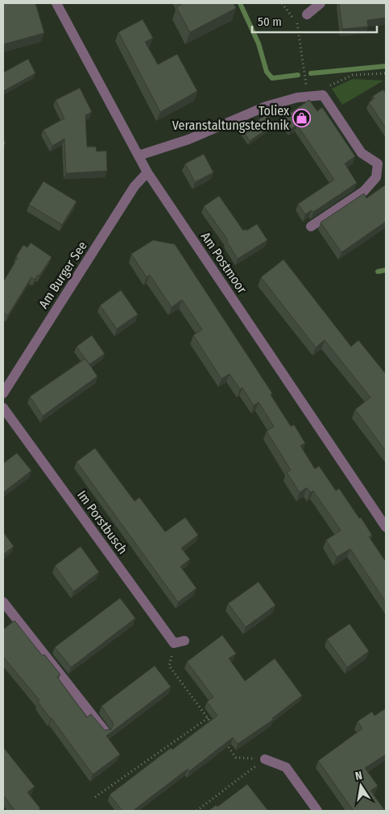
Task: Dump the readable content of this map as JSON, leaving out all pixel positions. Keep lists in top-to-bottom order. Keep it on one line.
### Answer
{"streets":{"street":["Am Postmoor","Am Burger See","Im Porstbusch"]},"crossings":[["Am Postmoor","Am Burger See"]],"places":{"shop":["Toliex Veranstaltungstechnik"]},"scale_bar":"50 m","north":"top"}
